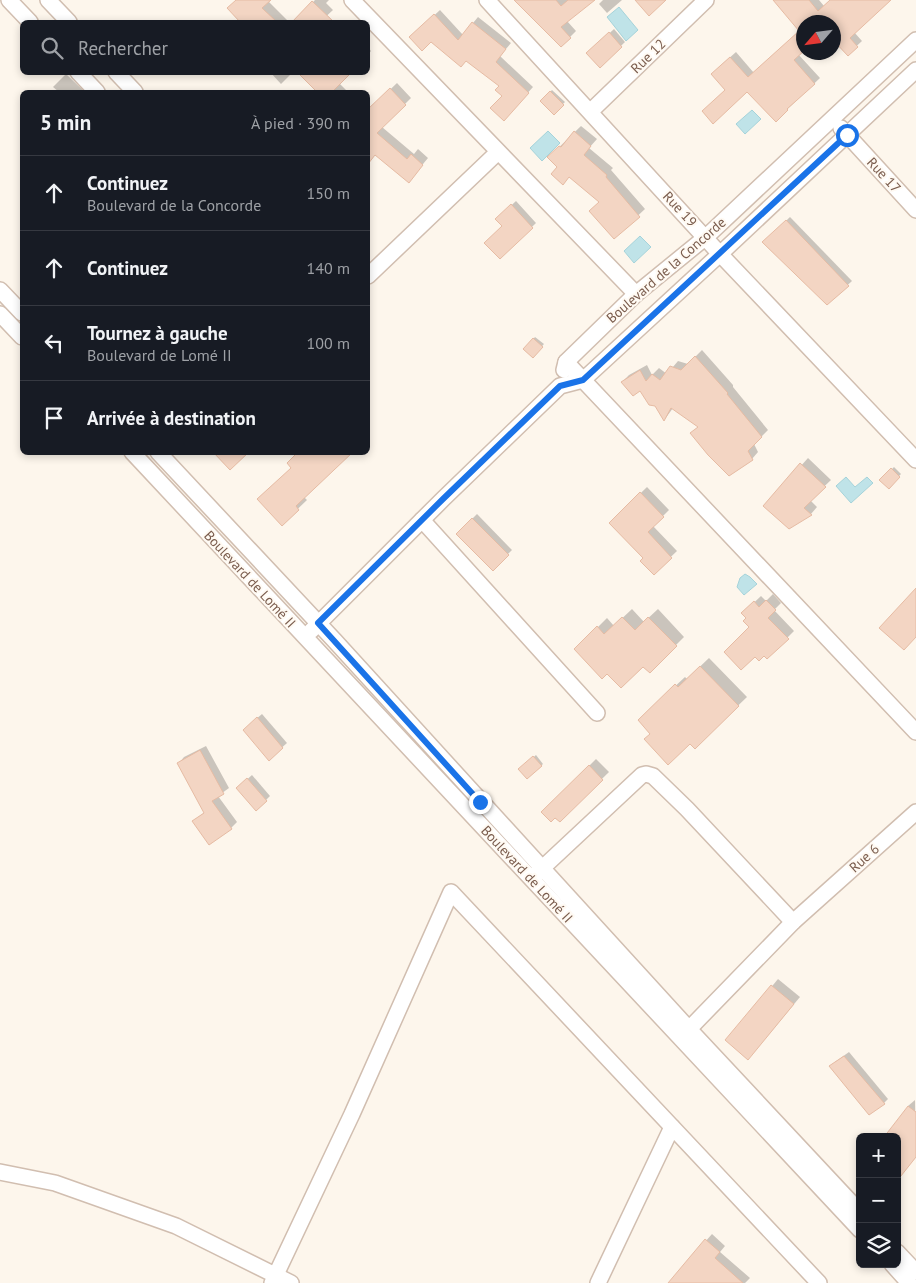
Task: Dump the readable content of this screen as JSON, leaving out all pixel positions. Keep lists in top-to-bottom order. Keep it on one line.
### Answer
{"streets":{"street":["Rue 12","Rue 17","Rue 19","Boulevard de la Concorde","Boulevard de Lomé II","Rue 6"]},"crossings":[["Rue 12","Rue 19"],["Rue 17","Boulevard de la Concorde"],["Rue 19","Boulevard de la Concorde"],["Boulevard de Lomé II","Rue 6"]],"north":"bottom left","page":{"search":"Rechercher","heading":["5 min","À pied · 390 m"],"list":[["Continuez","Boulevard de la Concorde","150 m"],["Continuez","140 m"],["Tournez à gauche","Boulevard de Lomé II","100 m"],"Arrivée à destination"],"map_buttons":["+","−"]}}
